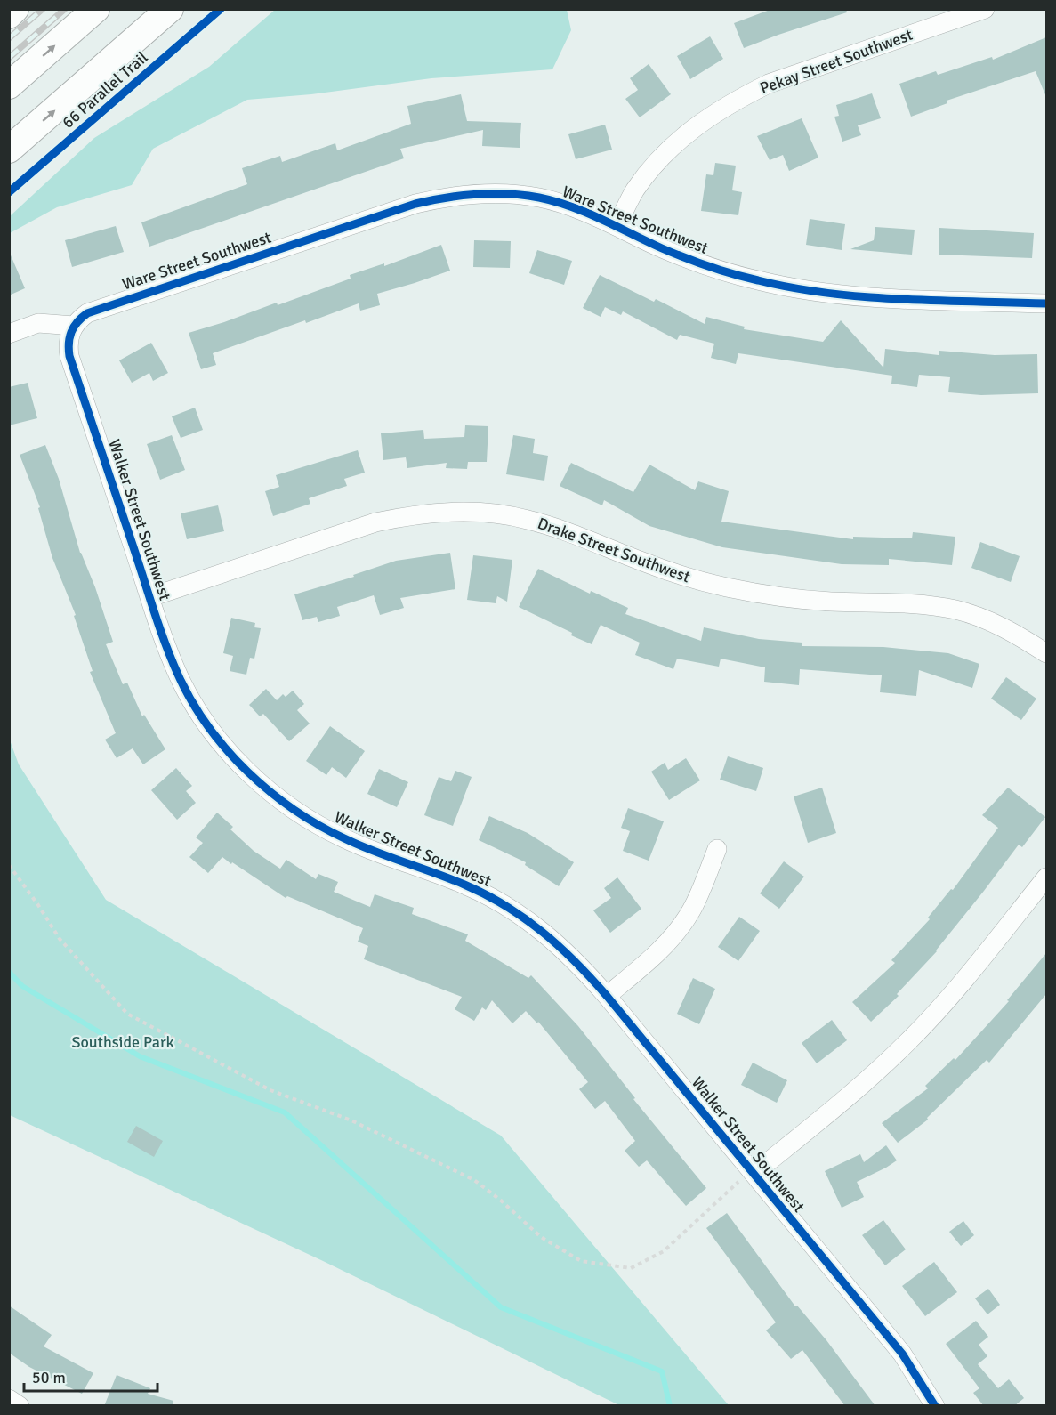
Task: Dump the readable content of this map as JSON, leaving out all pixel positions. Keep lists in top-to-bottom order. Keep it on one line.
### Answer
{"streets":{"street":["Pekay Street Southwest","Ware Street Southwest","Walker Street Southwest","Drake Street Southwest"],"cycle path":["66 Parallel Trail"]},"crossings":[["Pekay Street Southwest","Ware Street Southwest"],["Ware Street Southwest","Walker Street Southwest"],["Walker Street Southwest","Drake Street Southwest"]],"parks":["Southside Park"],"scale_bar":"50 m"}
